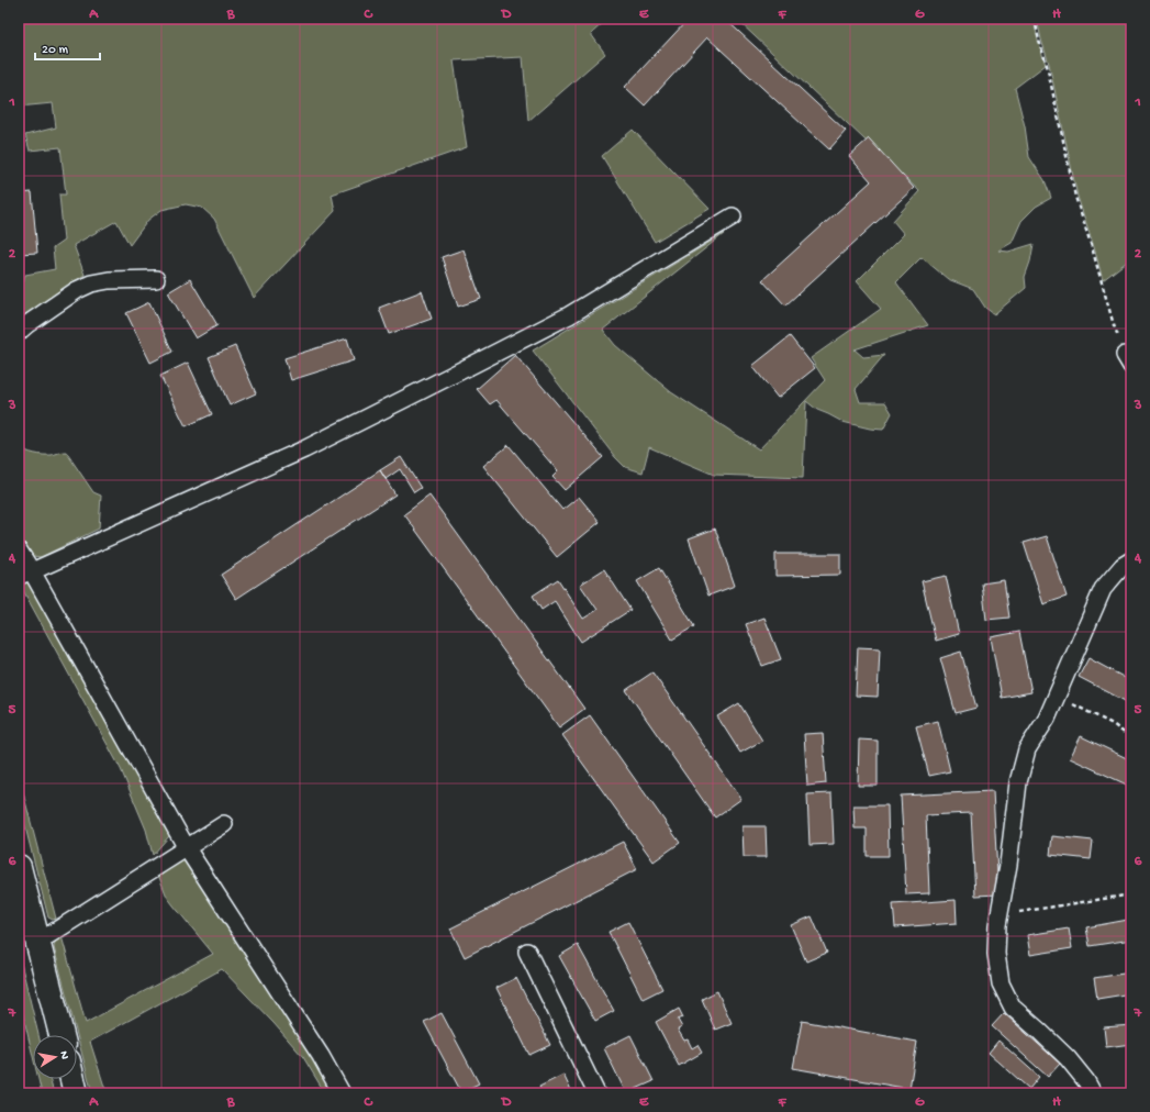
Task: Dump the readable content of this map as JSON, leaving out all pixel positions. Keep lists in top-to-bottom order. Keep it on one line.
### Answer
{"scale_bar":"20 m","north":"right","grid":{"columns":["A","B","C","D","E","F","G","H"],"rows":["1","2","3","4","5","6","7"]}}
